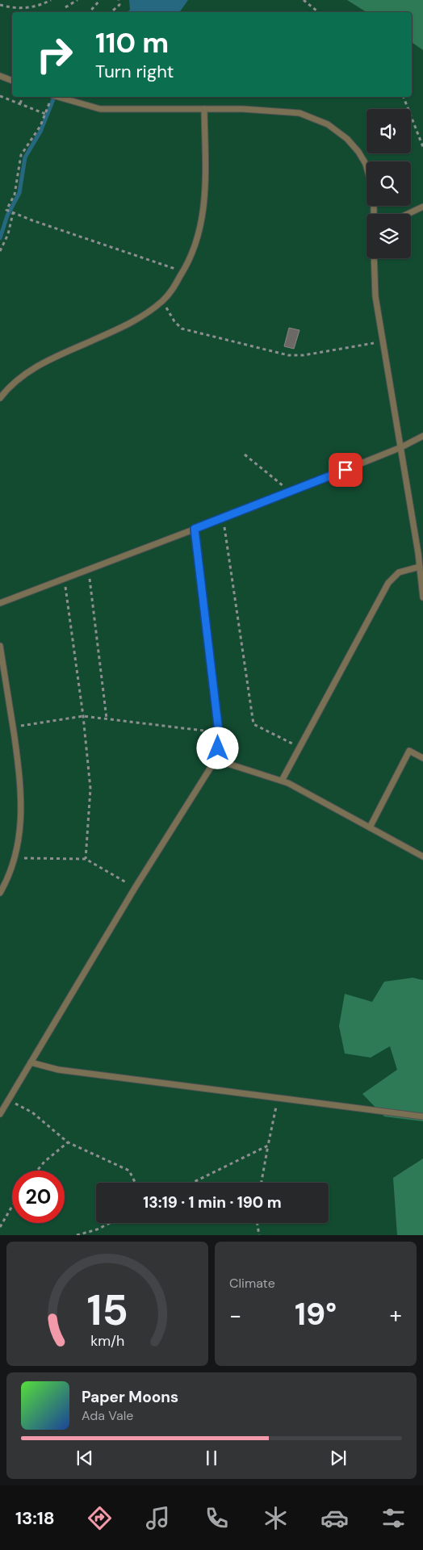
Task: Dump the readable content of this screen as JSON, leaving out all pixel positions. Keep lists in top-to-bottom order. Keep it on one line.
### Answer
{"page":{"turn":["110 m","Turn right"],"limit":"20","trip":"13:19 · 1 min · 190 m","tile":"Climate","heat":["−","19°","+"],"song":["Paper Moons","Ada Vale"],"tabs":"13:18","gauge":["15","km/h"]}}
